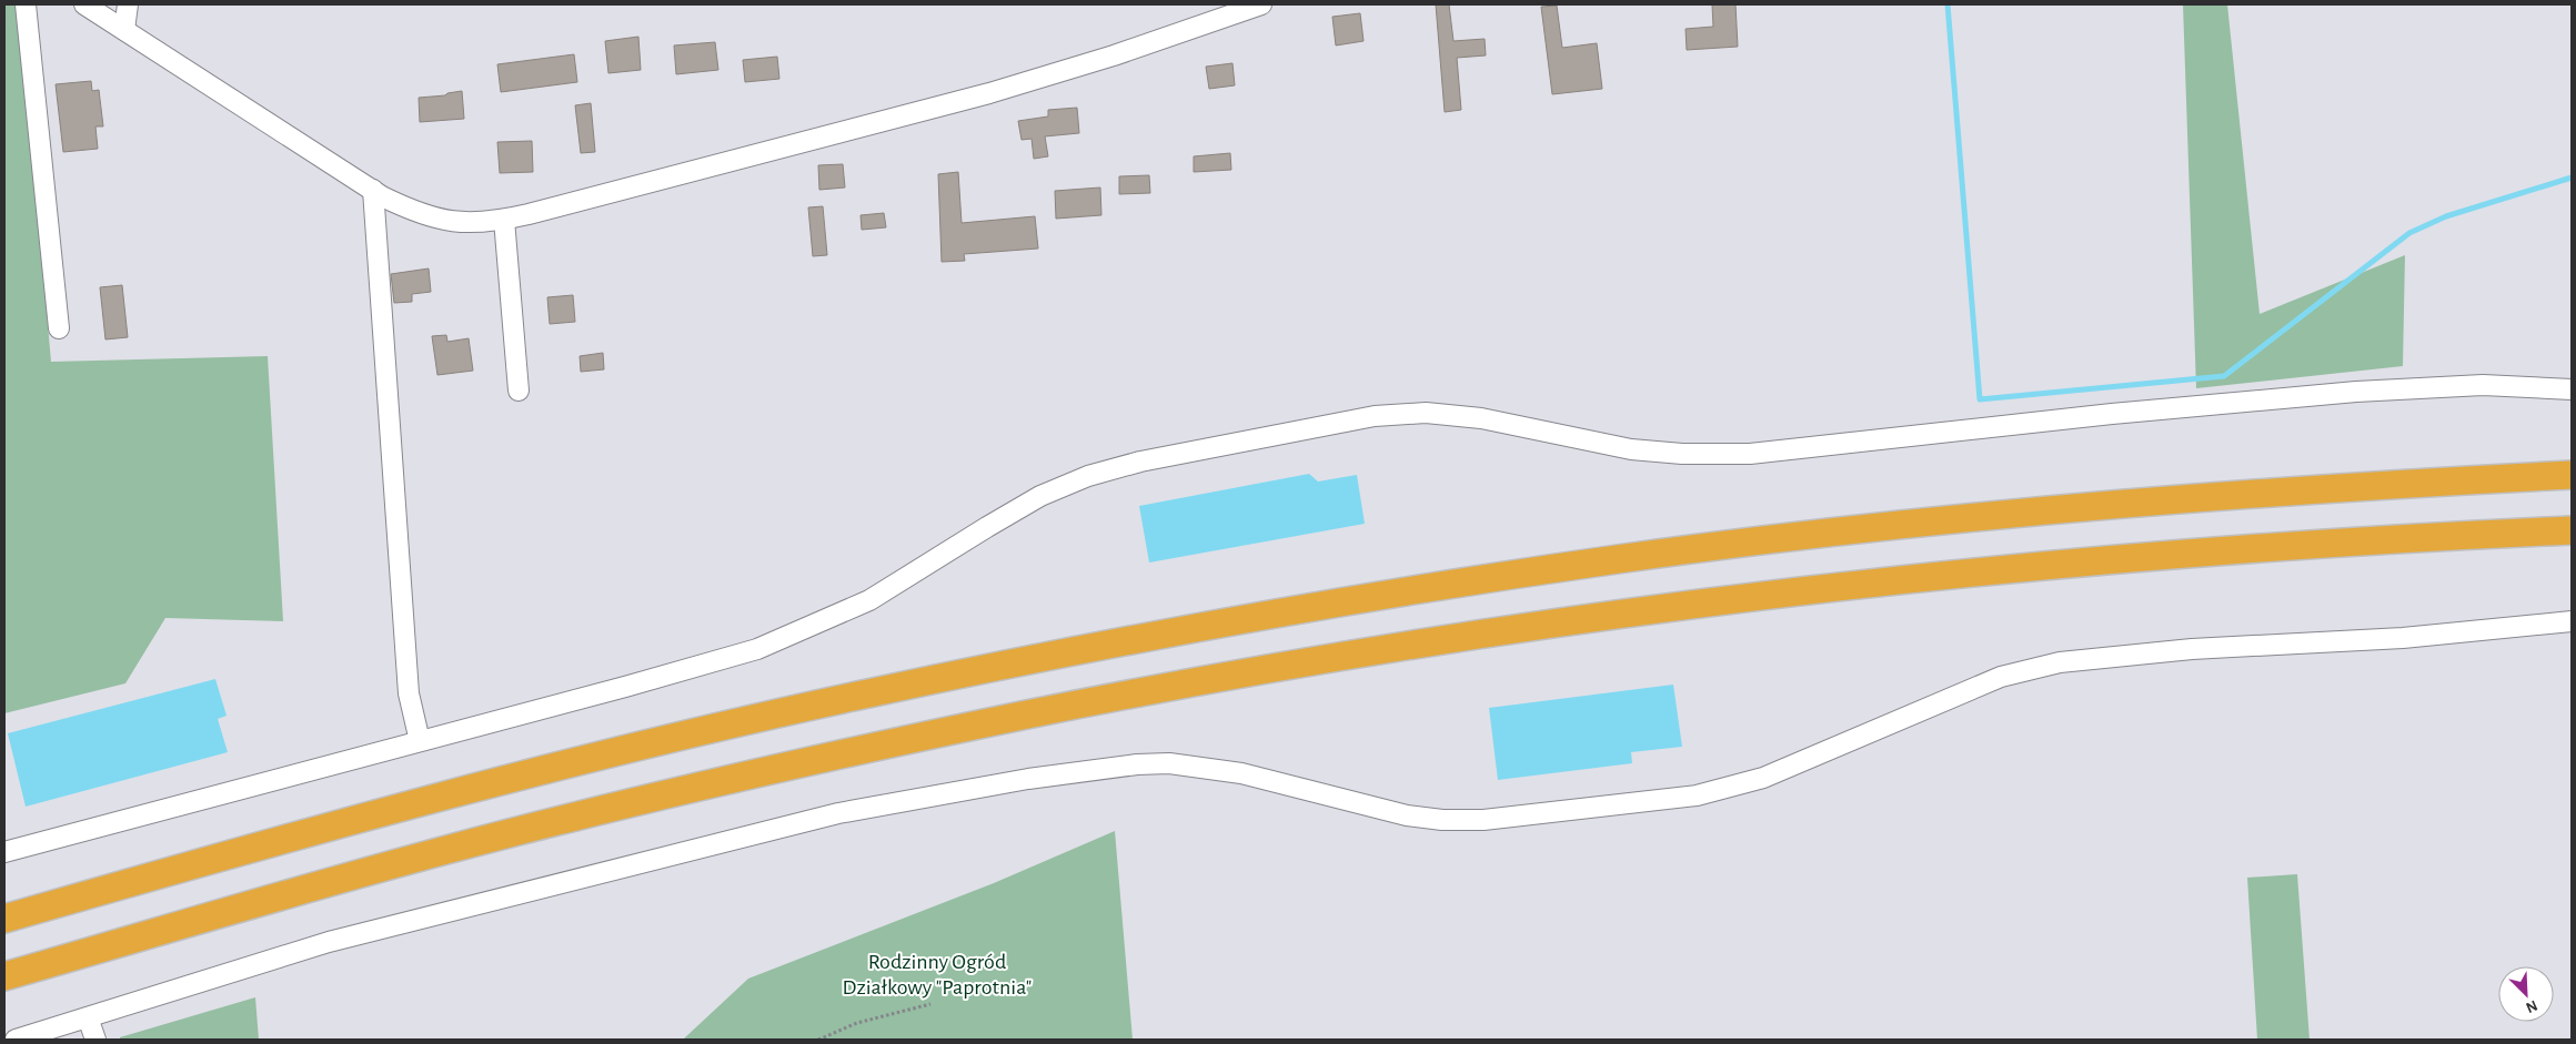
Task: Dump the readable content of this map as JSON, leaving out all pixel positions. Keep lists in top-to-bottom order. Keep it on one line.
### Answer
{"parks":["Rodzinny Ogród Działkowy \"Paprotnia\""],"north":"bottom right"}
